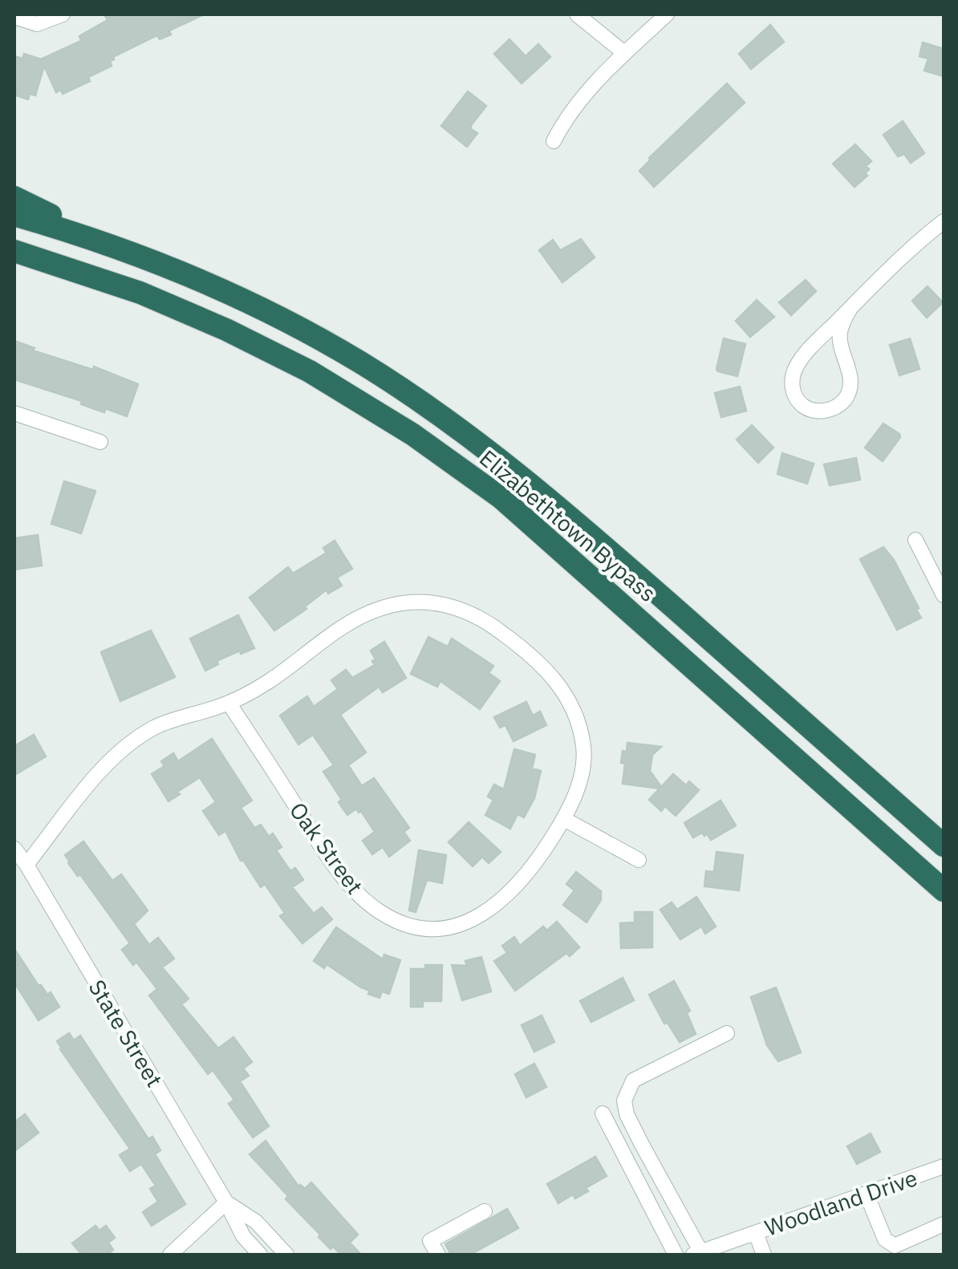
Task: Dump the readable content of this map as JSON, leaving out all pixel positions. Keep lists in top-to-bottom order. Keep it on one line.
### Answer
{"streets":{"highway":["Elizabethtown Bypass"],"street":["Oak Street","State Street","Woodland Drive"]},"crossings":[["Oak Street","State Street"]]}
